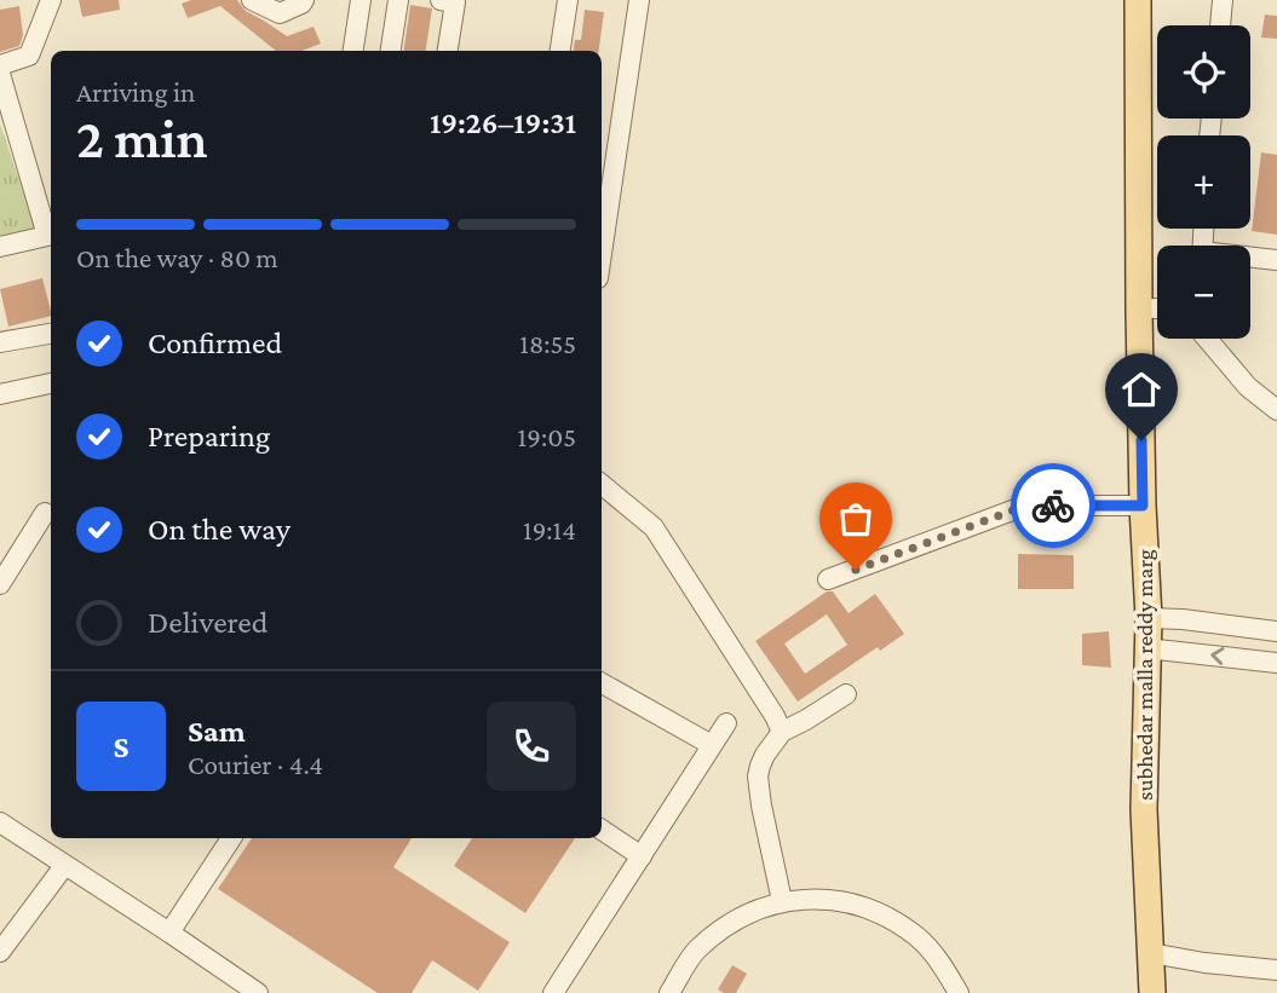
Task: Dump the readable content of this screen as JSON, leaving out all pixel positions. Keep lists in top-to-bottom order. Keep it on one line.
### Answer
{"streets":{"main road":["subhedar malla reddy marg"]},"page":{"map_buttons":["+","−"],"heading":["2 min","Arriving in","19:26–19:31"],"panel":["Sam","Courier · 4.4"],"bar":"On the way · 80 m","list":[["Confirmed","18:55"],["Preparing","19:05"],["On the way","19:14"],"Delivered"],"round":"S"}}
